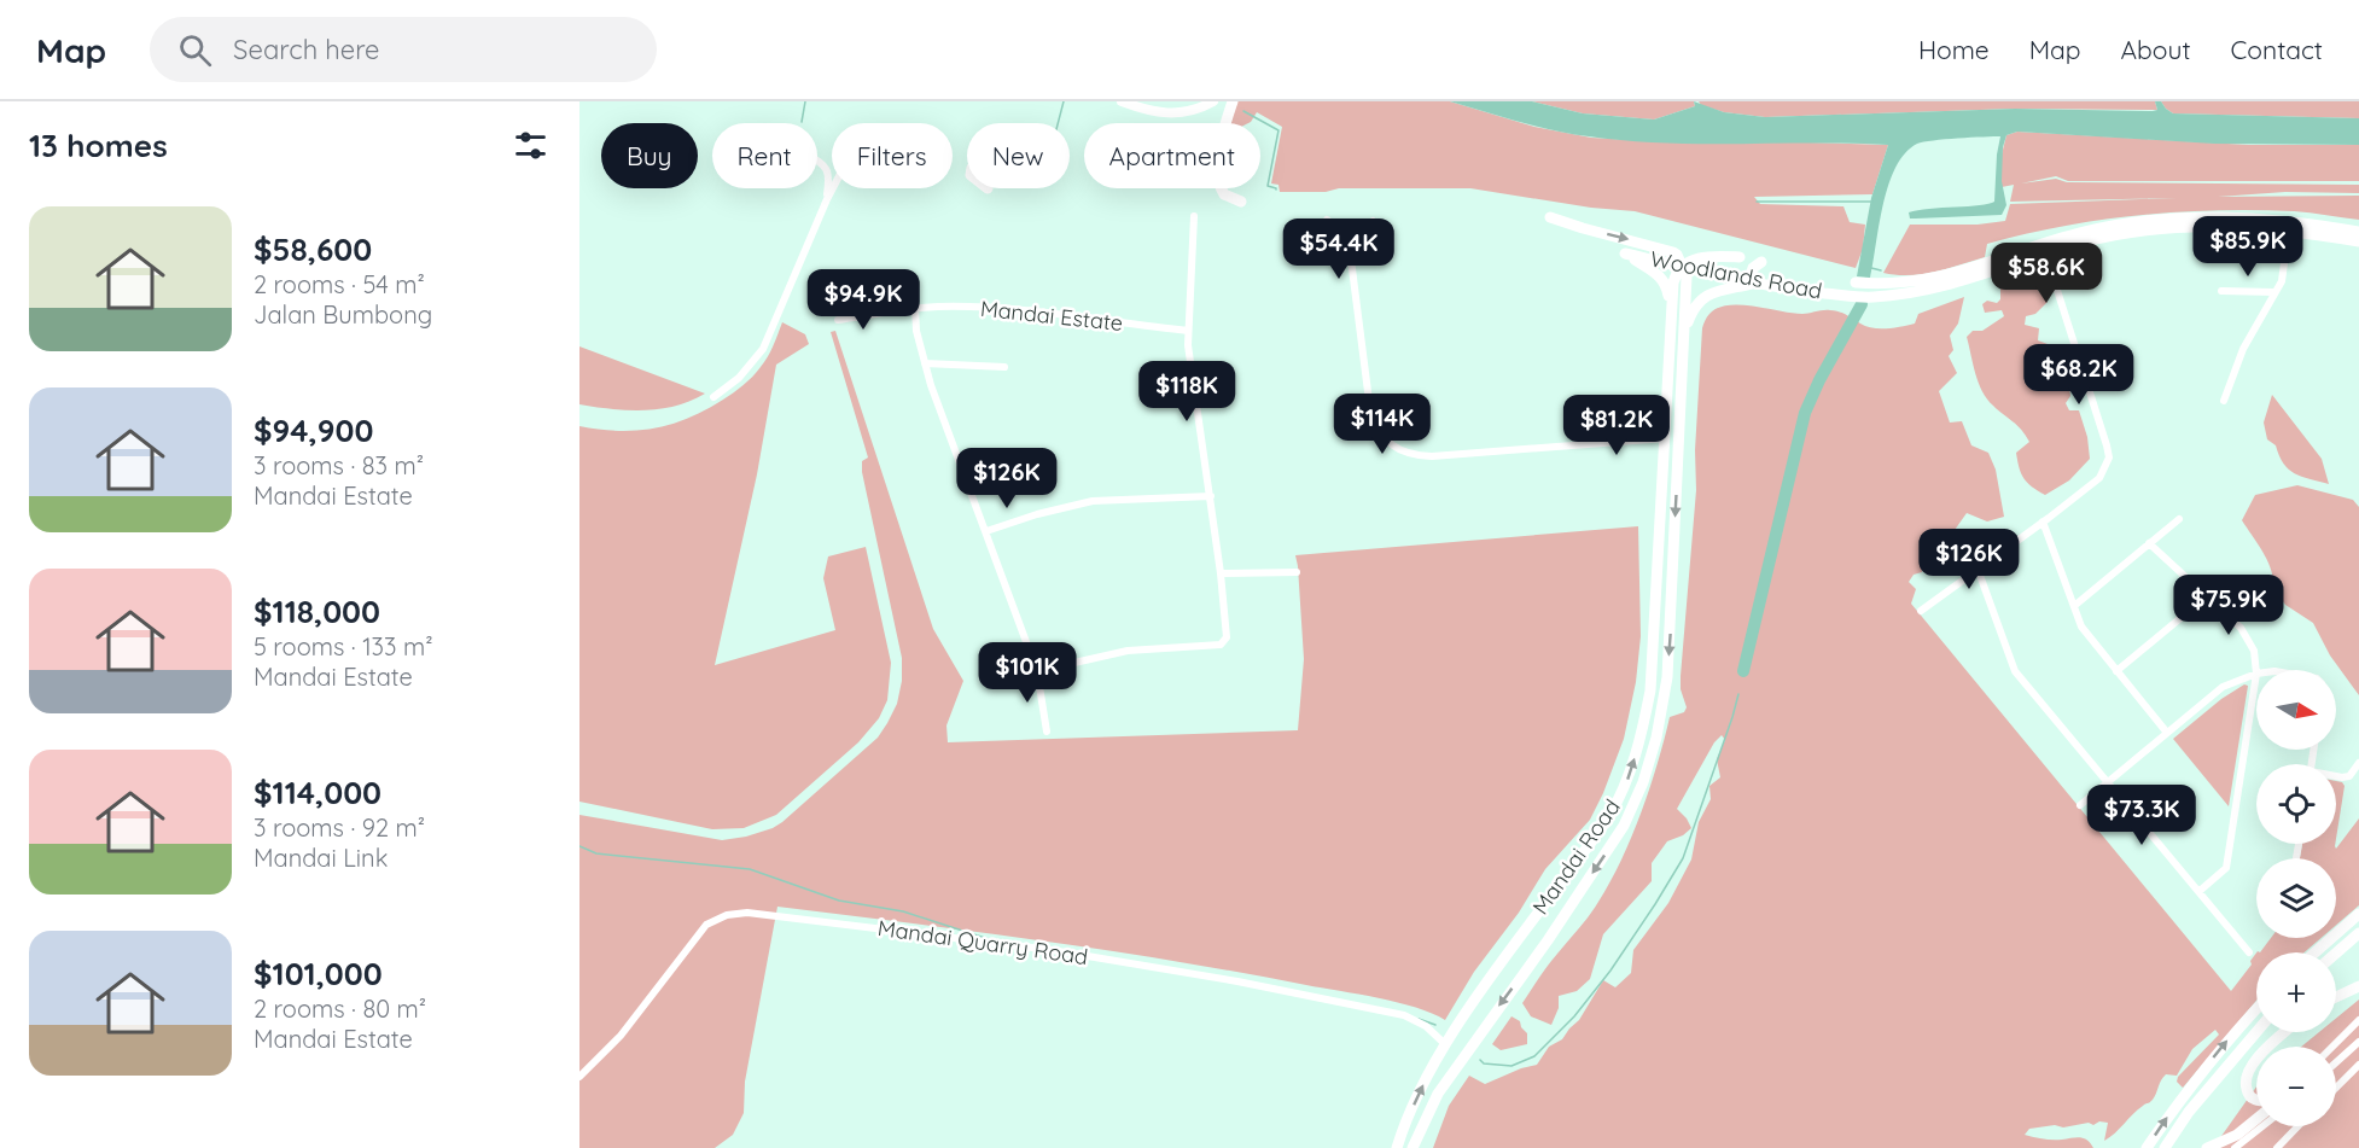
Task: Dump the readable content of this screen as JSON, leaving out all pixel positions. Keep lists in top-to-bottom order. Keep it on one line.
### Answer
{"streets":{"main road":["Woodlands Road","Mandai Road"],"street":["Mandai Estate","Mandai Quarry Road"]},"crossings":[["Woodlands Road","Mandai Road"],["Mandai Road","Mandai Quarry Road"]],"north":"right","page":{"header":"Map","search":"Search here","nav":["Home","Map","About","Contact"],"heading":"13 homes","chip":["Buy","Rent","Filters","New","Apartment"],"list":[{"name":"$58,600","note":"2 rooms · 54 m² · Jalan Bumbong"},{"name":"$94,900","note":"3 rooms · 83 m² · Mandai Estate"},{"name":"$118,000","note":"5 rooms · 133 m² · Mandai Estate"},{"name":"$114,000","note":"3 rooms · 92 m² · Mandai Link"},{"name":"$101,000","note":"2 rooms · 80 m² · Mandai Estate"}],"price":["$85.9K","$54.4K","$58.6K","$94.9K","$68.2K","$118K","$114K","$81.2K","$126K","$126K","$75.9K","$101K","$73.3K"],"map_buttons":["+","−"]}}
